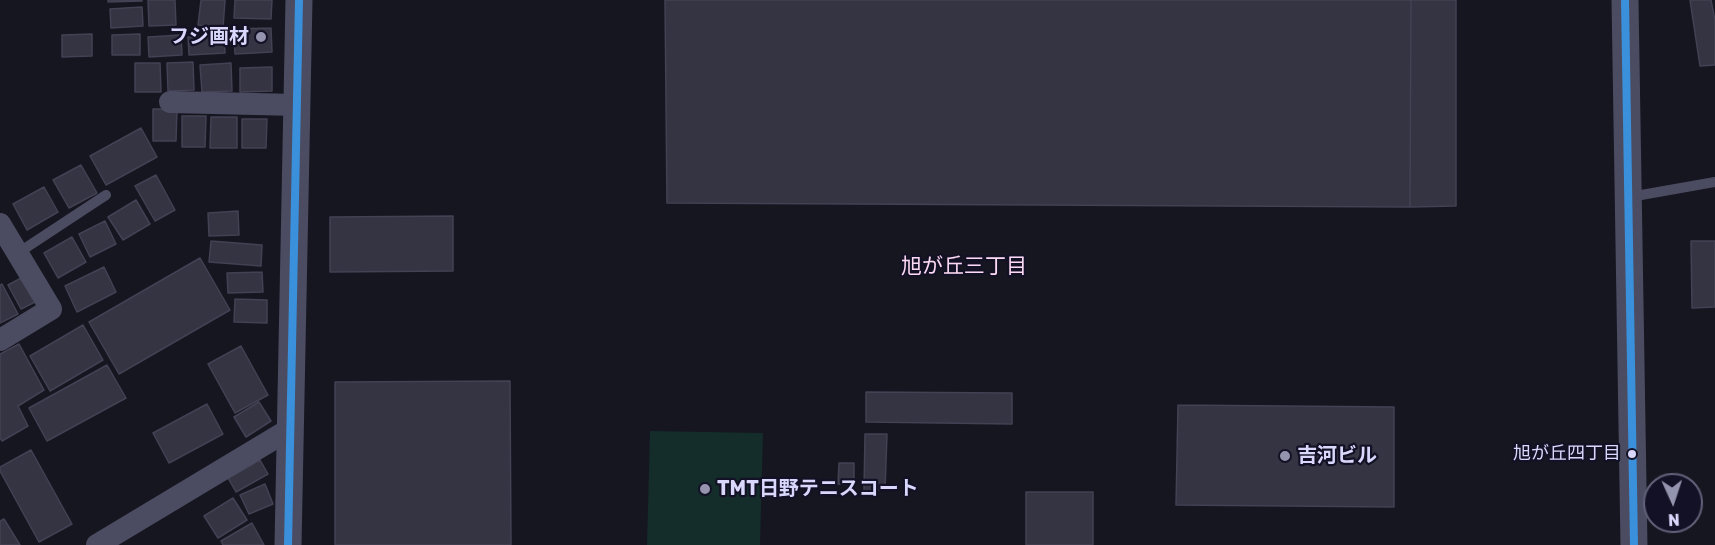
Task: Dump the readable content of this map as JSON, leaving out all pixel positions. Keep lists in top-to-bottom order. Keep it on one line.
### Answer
{"districts":["旭が丘三丁目"],"places":["フジ画材","旭が丘四丁目","吉河ビル","TMT日野テニスコート"],"north":"bottom"}
